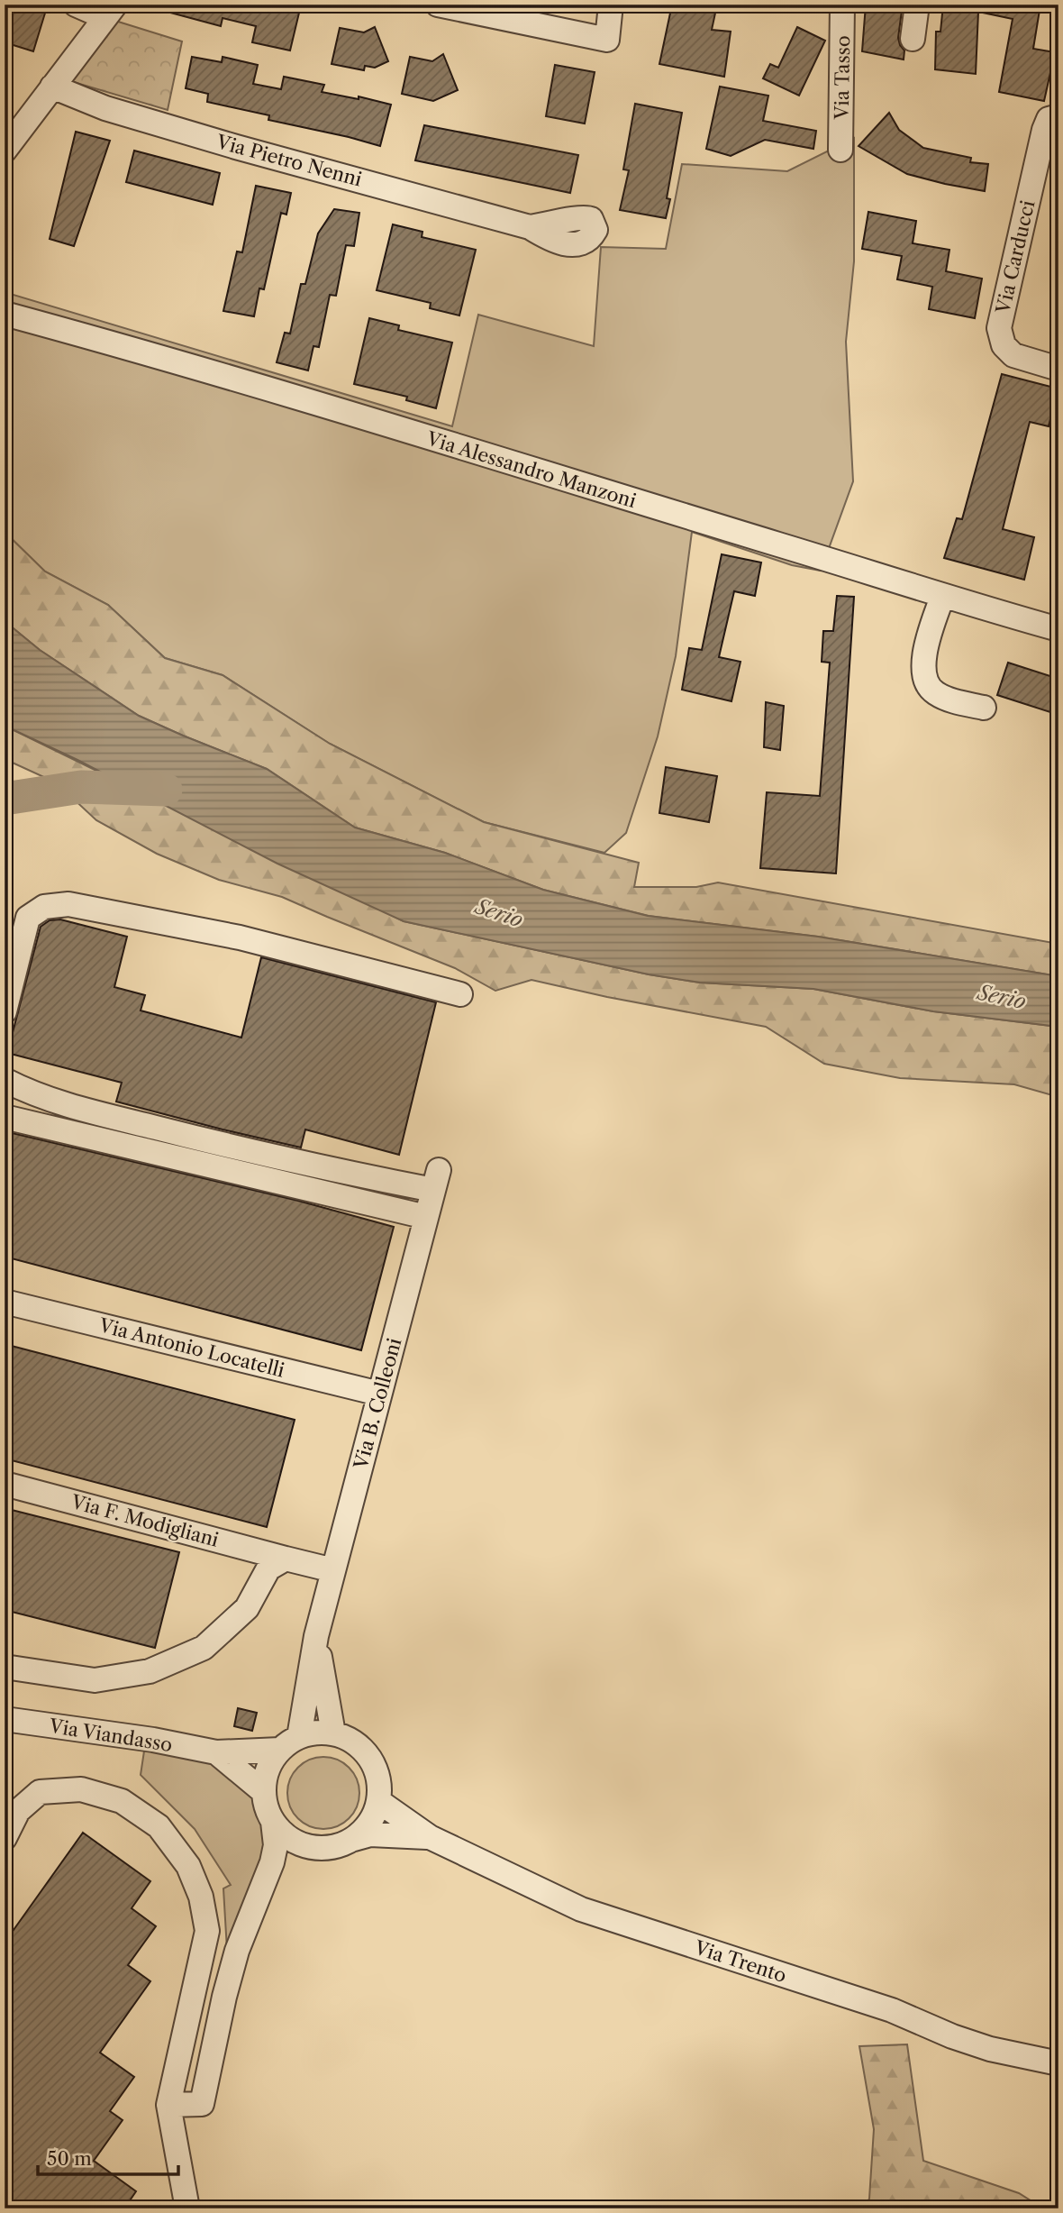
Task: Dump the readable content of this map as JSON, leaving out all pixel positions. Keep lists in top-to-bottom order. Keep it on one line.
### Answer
{"streets":{"street":["Via Tasso","Via Pietro Nenni","Via Carducci","Via Alessandro Manzoni","Via Antonio Locatelli","Via B. Colleoni","Via F. Modigliani","Via Viandasso","Via Trento"]},"crossings":[["Via Antonio Locatelli","Via B. Colleoni"],["Via B. Colleoni","Via F. Modigliani"],["Via B. Colleoni","Via Viandasso"],["Via B. Colleoni","Via Trento"],["Via Viandasso","Via Trento"]],"water":["Serio"],"scale_bar":"50 m"}
